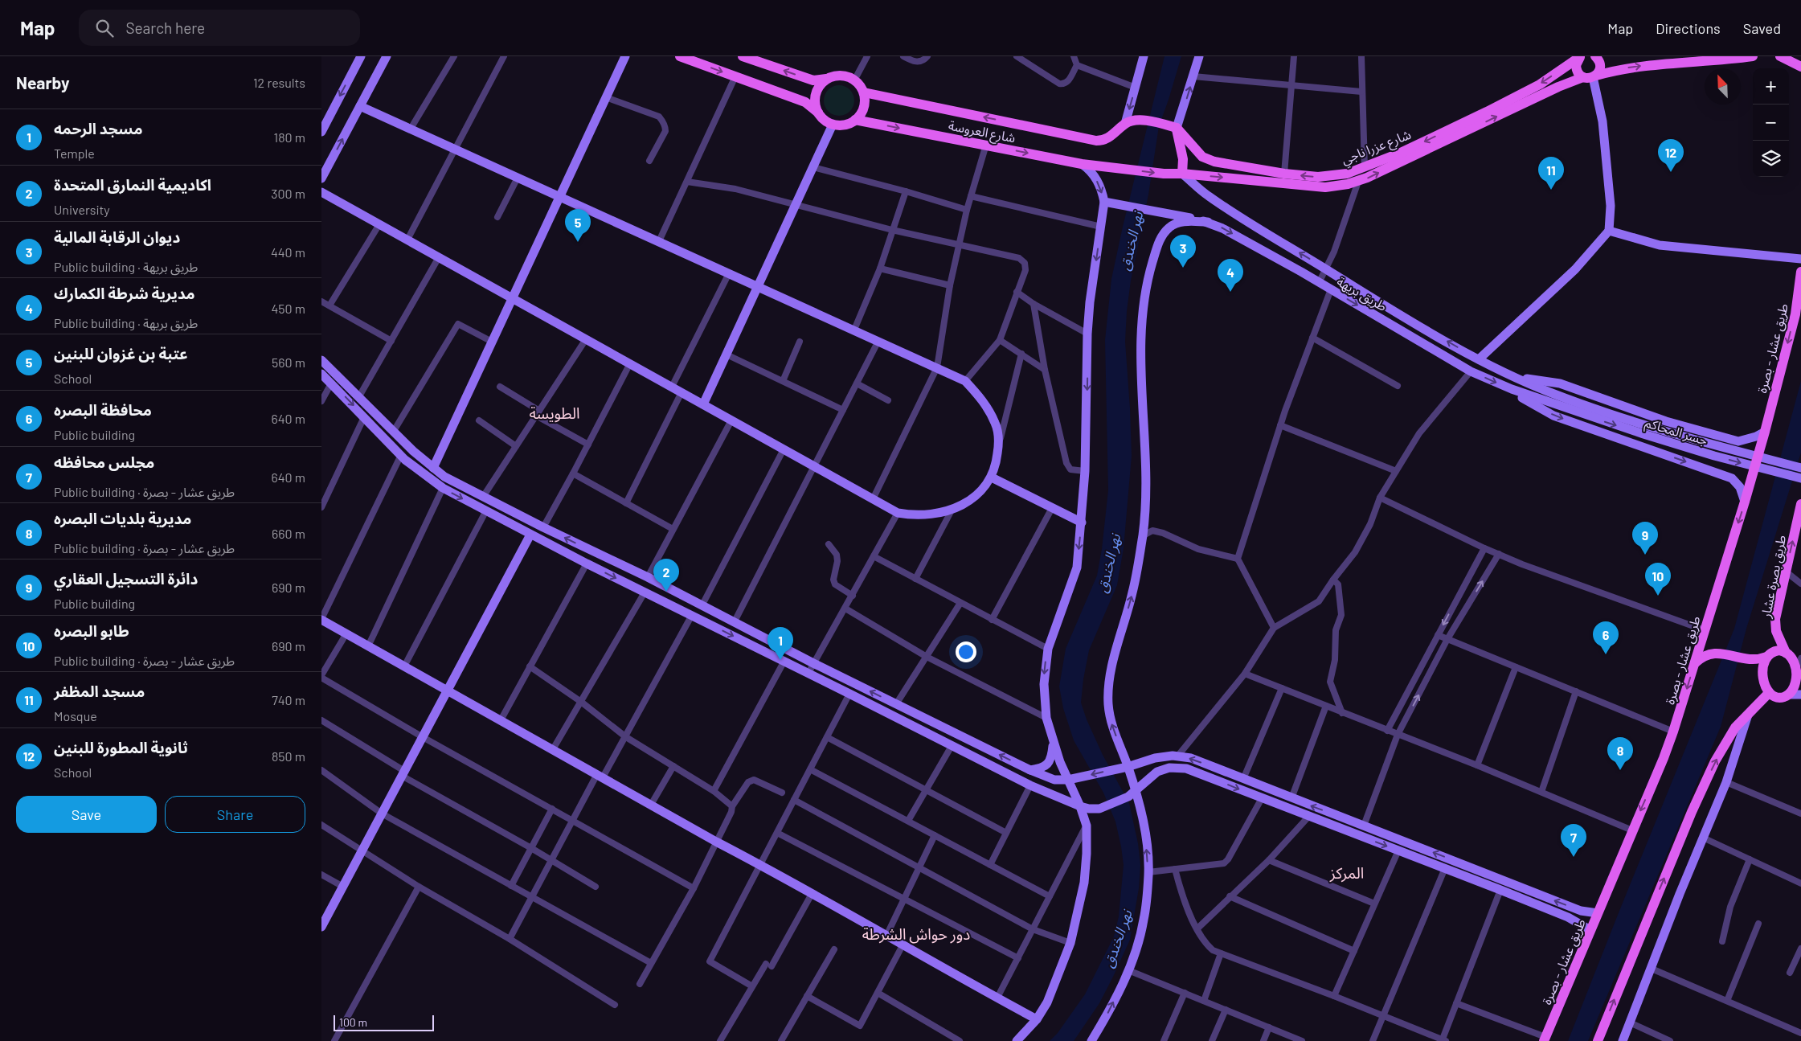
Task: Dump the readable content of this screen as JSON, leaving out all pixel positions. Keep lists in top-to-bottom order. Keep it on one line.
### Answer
{"streets":{"main road":["شارع العروسة","شارع عزرا ناجي","طريق بريهة","طريق عشار - بصرة","جسر المحاكم","طريق بصرة عشار"]},"crossings":[["شارع العروسة","شارع عزرا ناجي"],["شارع عزرا ناجي","طريق بريهة"],["طريق بريهة","جسر المحاكم"]],"one_way":["طريق بصرة عشار"],"districts":["الطويسة","المركز","دور حواش الشرطة"],"water":["نهر الخندق"],"scale_bar":"100 m","north":"top left","page":{"header":"Map","search":"Search here","nav":["Map","Directions","Saved"],"heading":["Nearby","12 results"],"map_buttons":["+","−"],"list":[{"mark":"1","name":"مسجد الرحمه","note":"Temple","value":"180 m"},{"mark":"2","name":"اكاديمية النمارق المتحدة","note":"University","value":"300 m"},{"mark":"3","name":"ديوان الرقابة المالية","note":"Public building · طريق بريهة","value":"440 m"},{"mark":"4","name":"مديرية شرطة الكمارك","note":"Public building · طريق بريهة","value":"450 m"},{"mark":"5","name":"عتبة بن غزوان للبنين","note":"School","value":"560 m"},{"mark":"6","name":"محافظة البصره","note":"Public building","value":"640 m"},{"mark":"7","name":"مجلس محافظه","note":"Public building · طريق عشار - بصرة","value":"640 m"},{"mark":"8","name":"مديرية بلديات البصره","note":"Public building · طريق عشار - بصرة","value":"660 m"},{"mark":"9","name":"دائرة التسجيل العقاري","note":"Public building","value":"690 m"},{"mark":"10","name":"طابو البصره","note":"Public building · طريق عشار - بصرة","value":"690 m"},{"mark":"11","name":"مسجد المظفر","note":"Mosque","value":"740 m"},{"mark":"12","name":"ثانوية المطورة للبنين","note":"School","value":"850 m"}],"pins":["12","11","5","3","4","9","2","10","6","1","8","7"],"buttons":["Save","Share"],"scale":"100 m"}}
